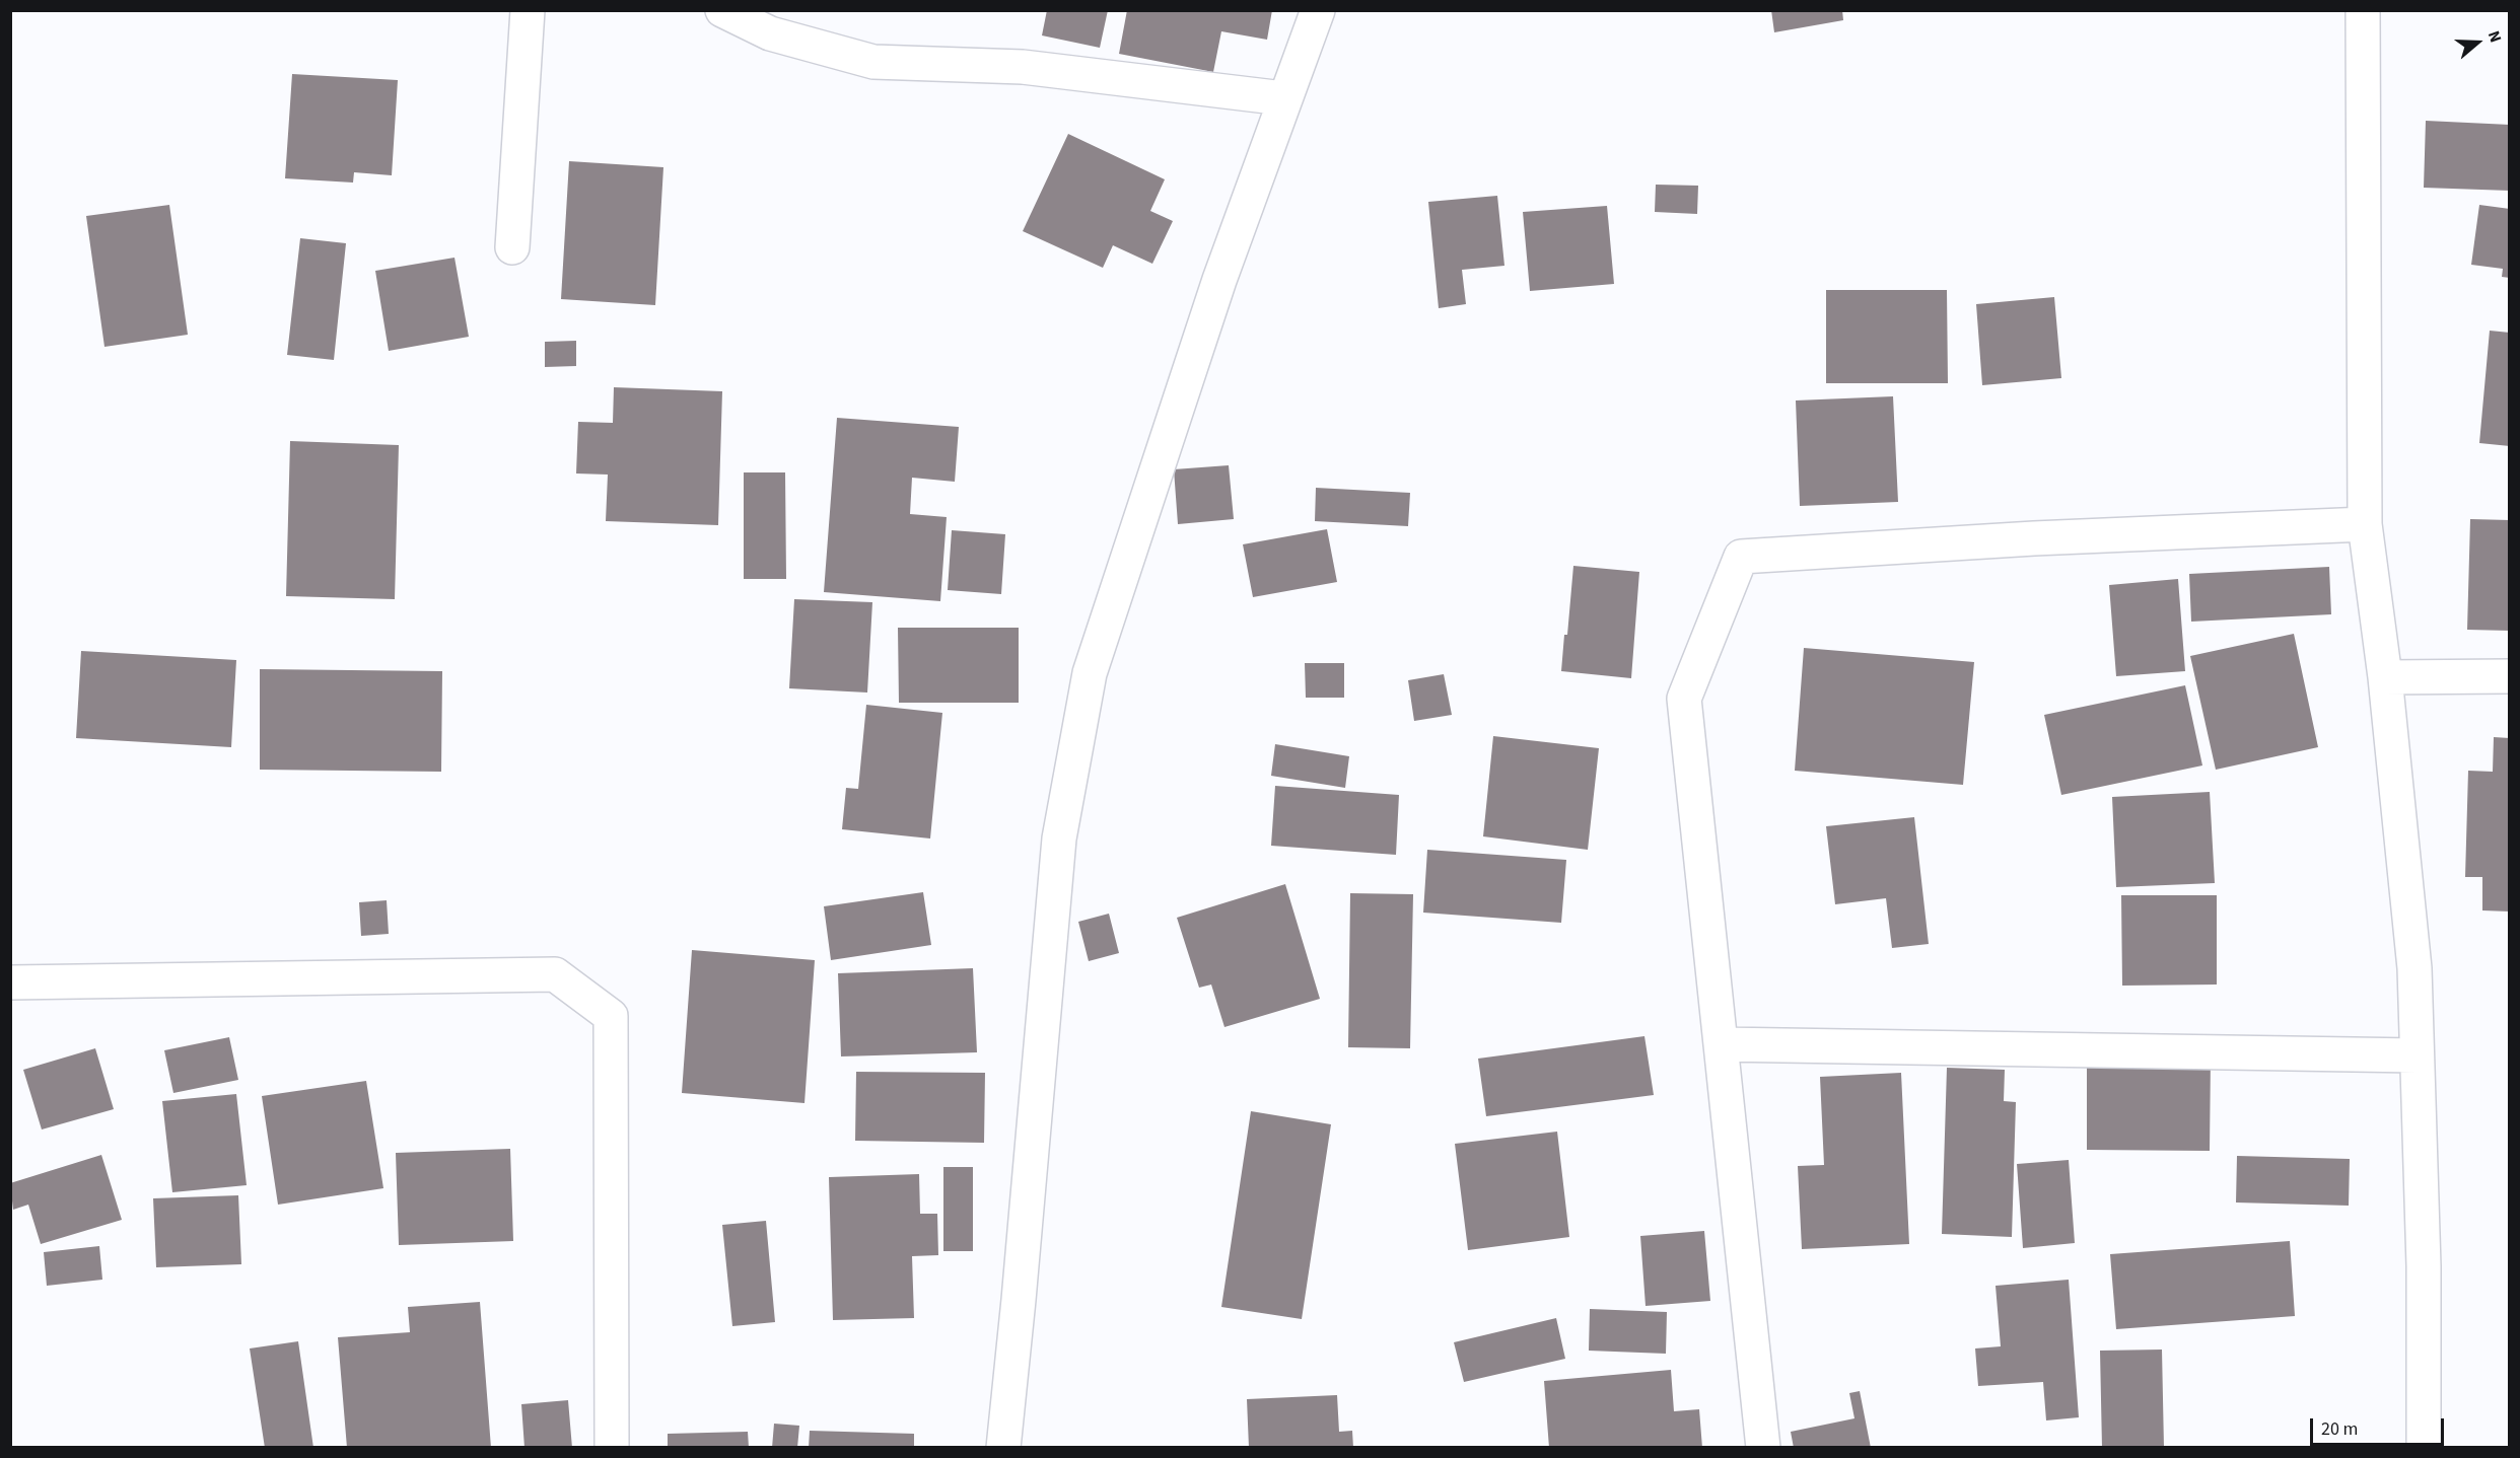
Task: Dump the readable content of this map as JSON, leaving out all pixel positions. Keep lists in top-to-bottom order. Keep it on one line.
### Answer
{"scale_bar":"20 m","north":"right"}
